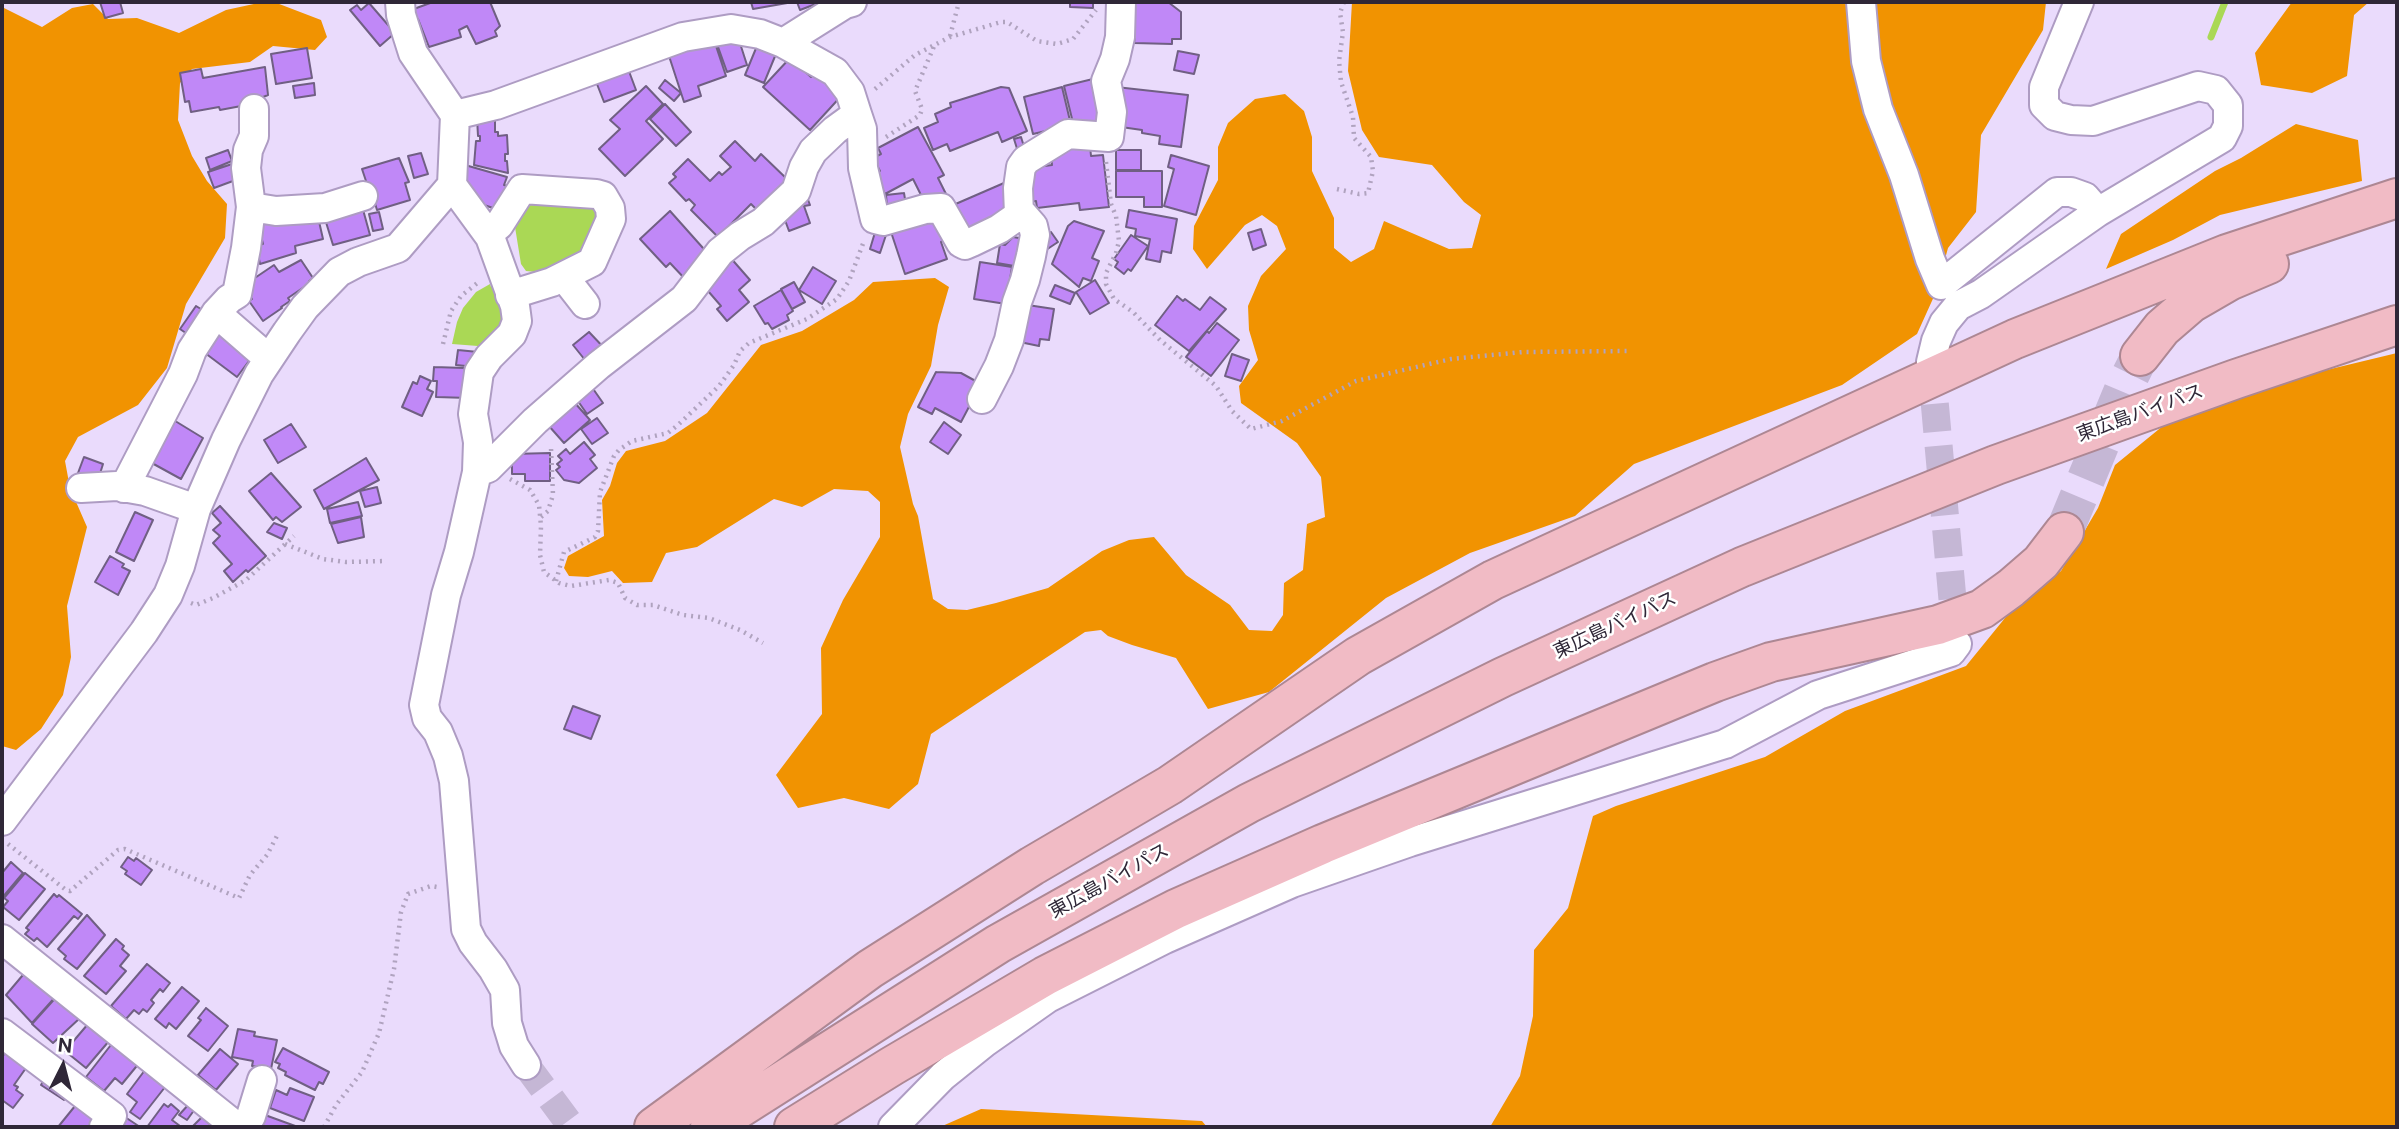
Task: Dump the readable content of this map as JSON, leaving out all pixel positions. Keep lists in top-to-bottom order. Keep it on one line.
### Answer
{"streets":{"highway":["東広島バイパス"]},"north":"top"}
